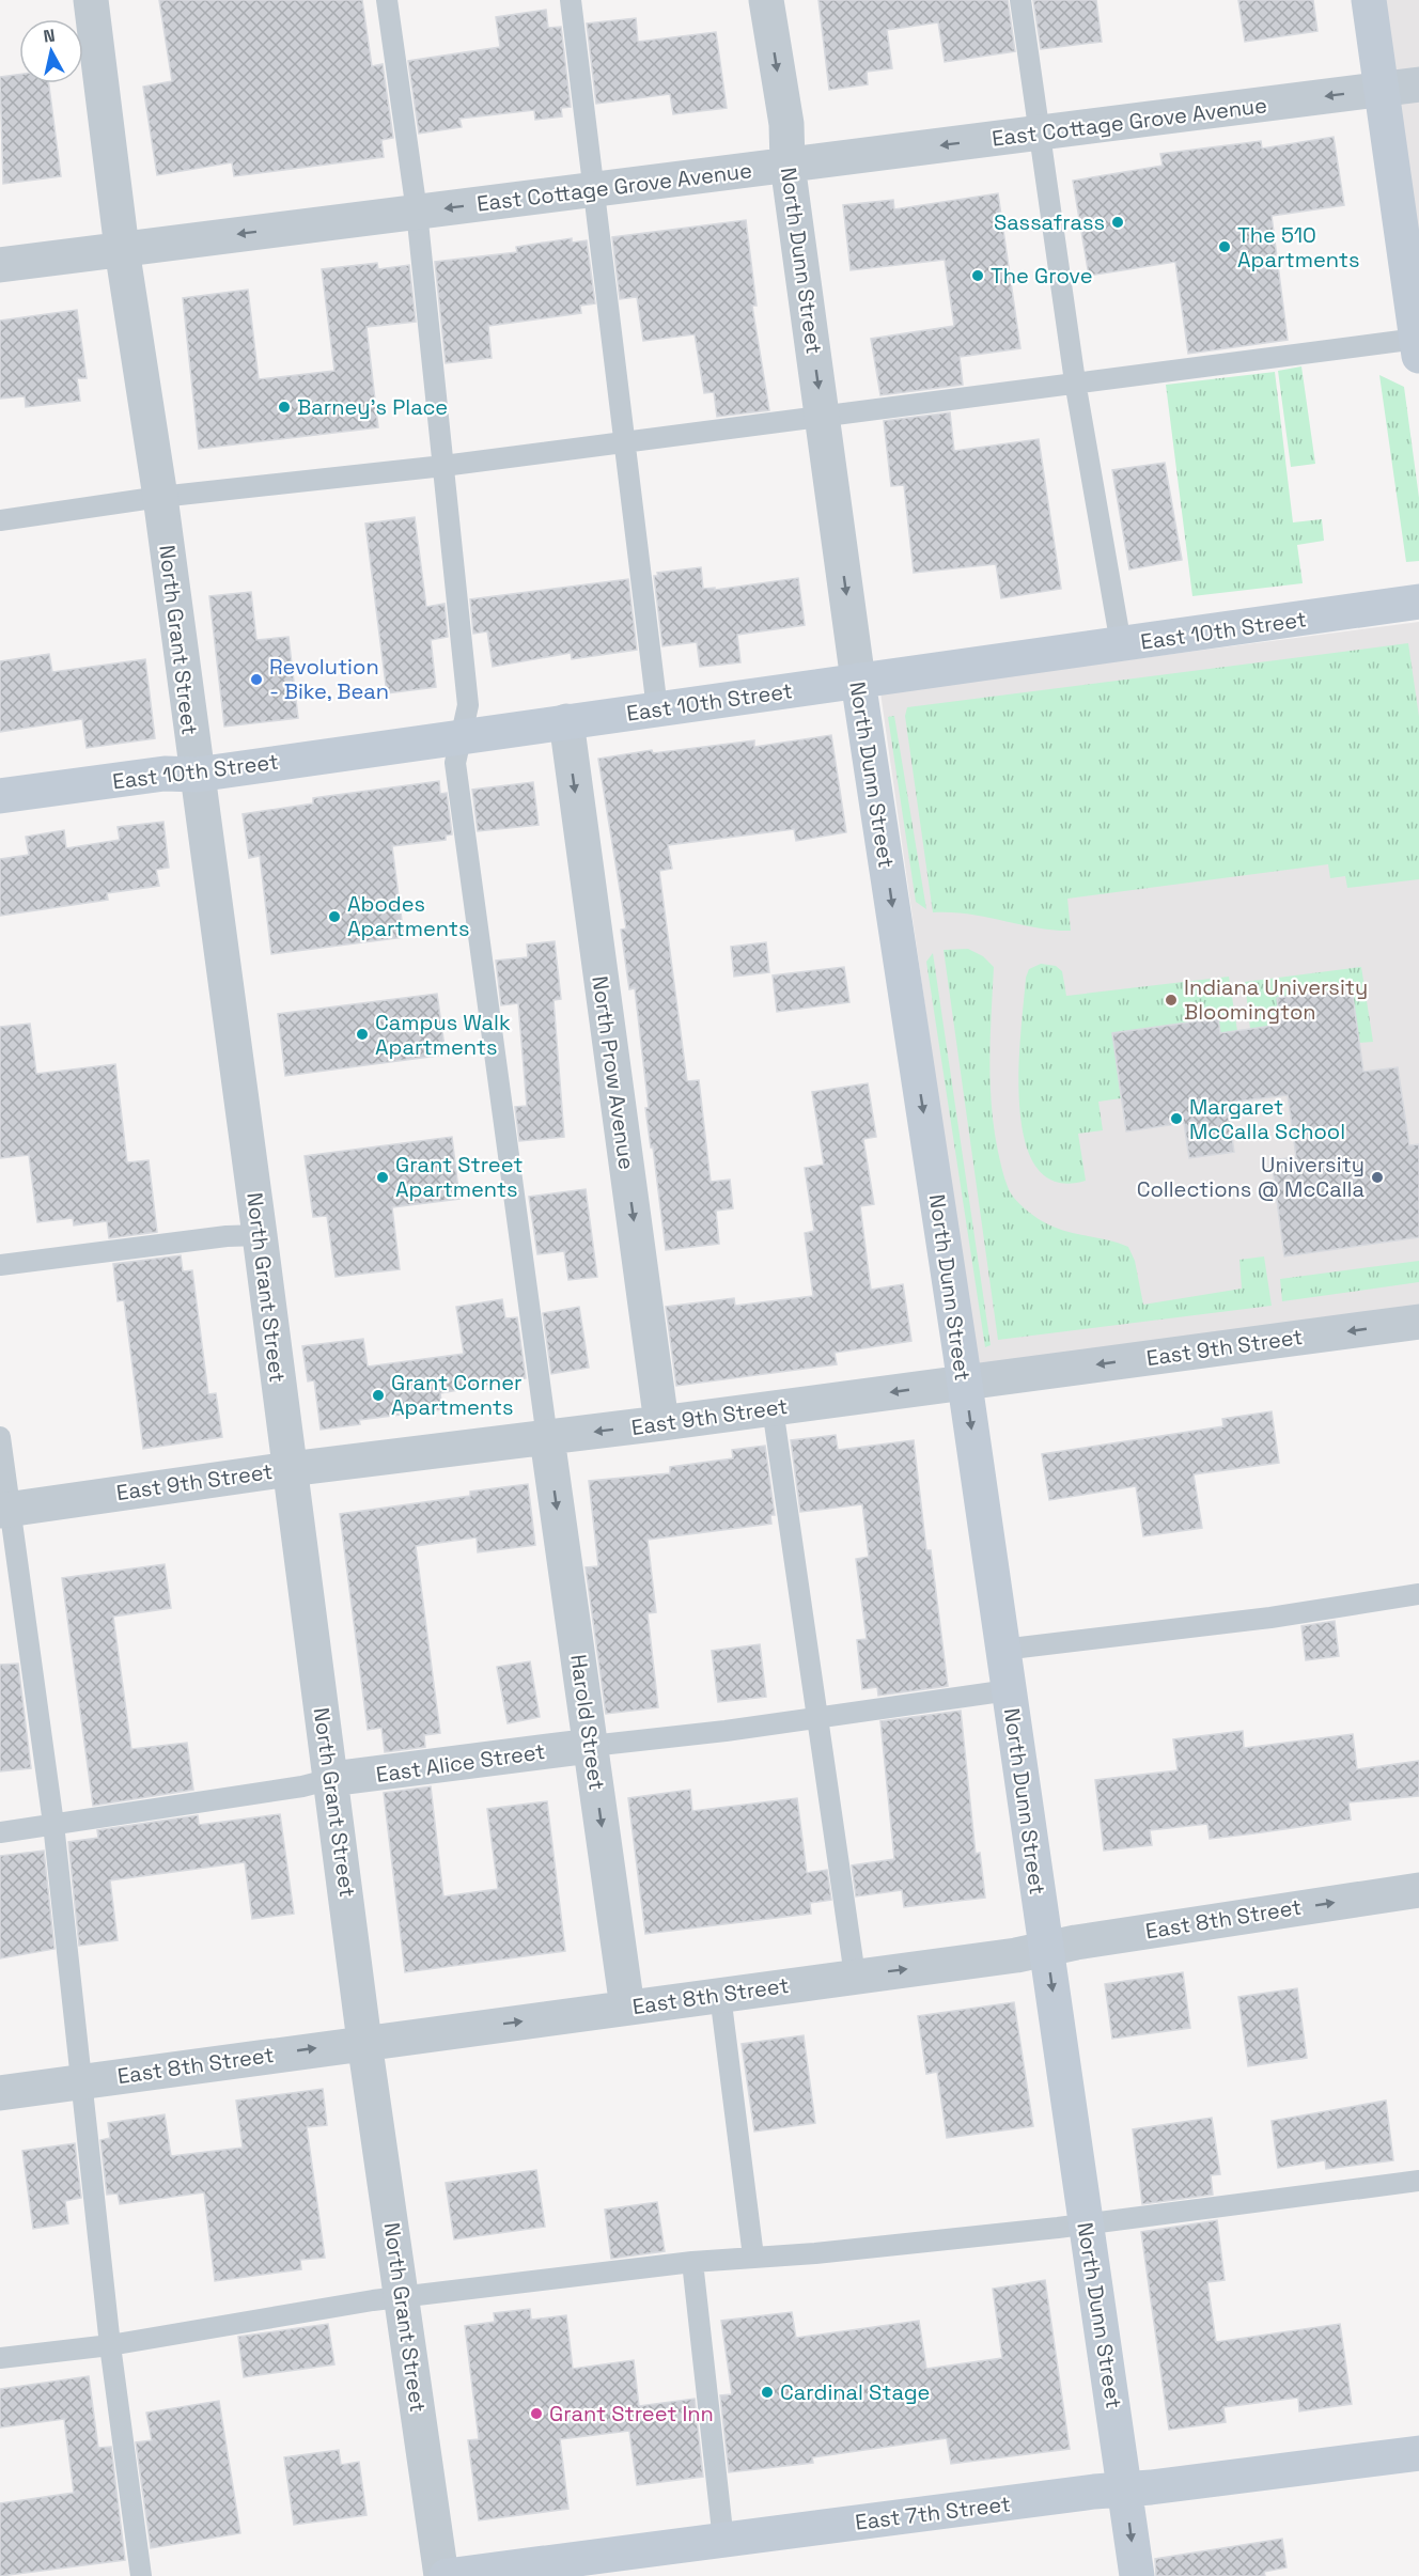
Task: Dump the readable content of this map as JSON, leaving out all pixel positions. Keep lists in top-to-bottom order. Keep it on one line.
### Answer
{"streets":{"street":["East Cottage Grove Avenue","North Dunn Street","East 10th Street","North Grant Street","North Prow Avenue","East 9th Street","Harold Street","East Alice Street","East 8th Street","East 7th Street"]},"crossings":[["East Cottage Grove Avenue","North Dunn Street"],["East Cottage Grove Avenue","North Grant Street"],["North Dunn Street","East 10th Street"],["North Dunn Street","East 9th Street"],["North Dunn Street","East 8th Street"],["North Dunn Street","East 7th Street"],["East 10th Street","North Grant Street"],["East 10th Street","North Prow Avenue"],["North Grant Street","East 9th Street"],["North Grant Street","East Alice Street"],["North Grant Street","East 8th Street"],["North Prow Avenue","East 9th Street"],["East 9th Street","Harold Street"],["Harold Street","East Alice Street"],["Harold Street","East 8th Street"]],"one_way":["East Cottage Grove Avenue","North Dunn Street","North Prow Avenue","East 9th Street","Harold Street","East 8th Street"],"places":["Sassafrass","The 510 Apartments","The Grove","Barney's Place","Revolution - Bike, Bean","Abodes Apartments","Indiana University Bloomington","Campus Walk Apartments","Margaret McCalla School","Grant Street Apartments","University Collections @ McCalla","Grant Corner Apartments","Cardinal Stage","Grant Street Inn"],"north":"top"}
